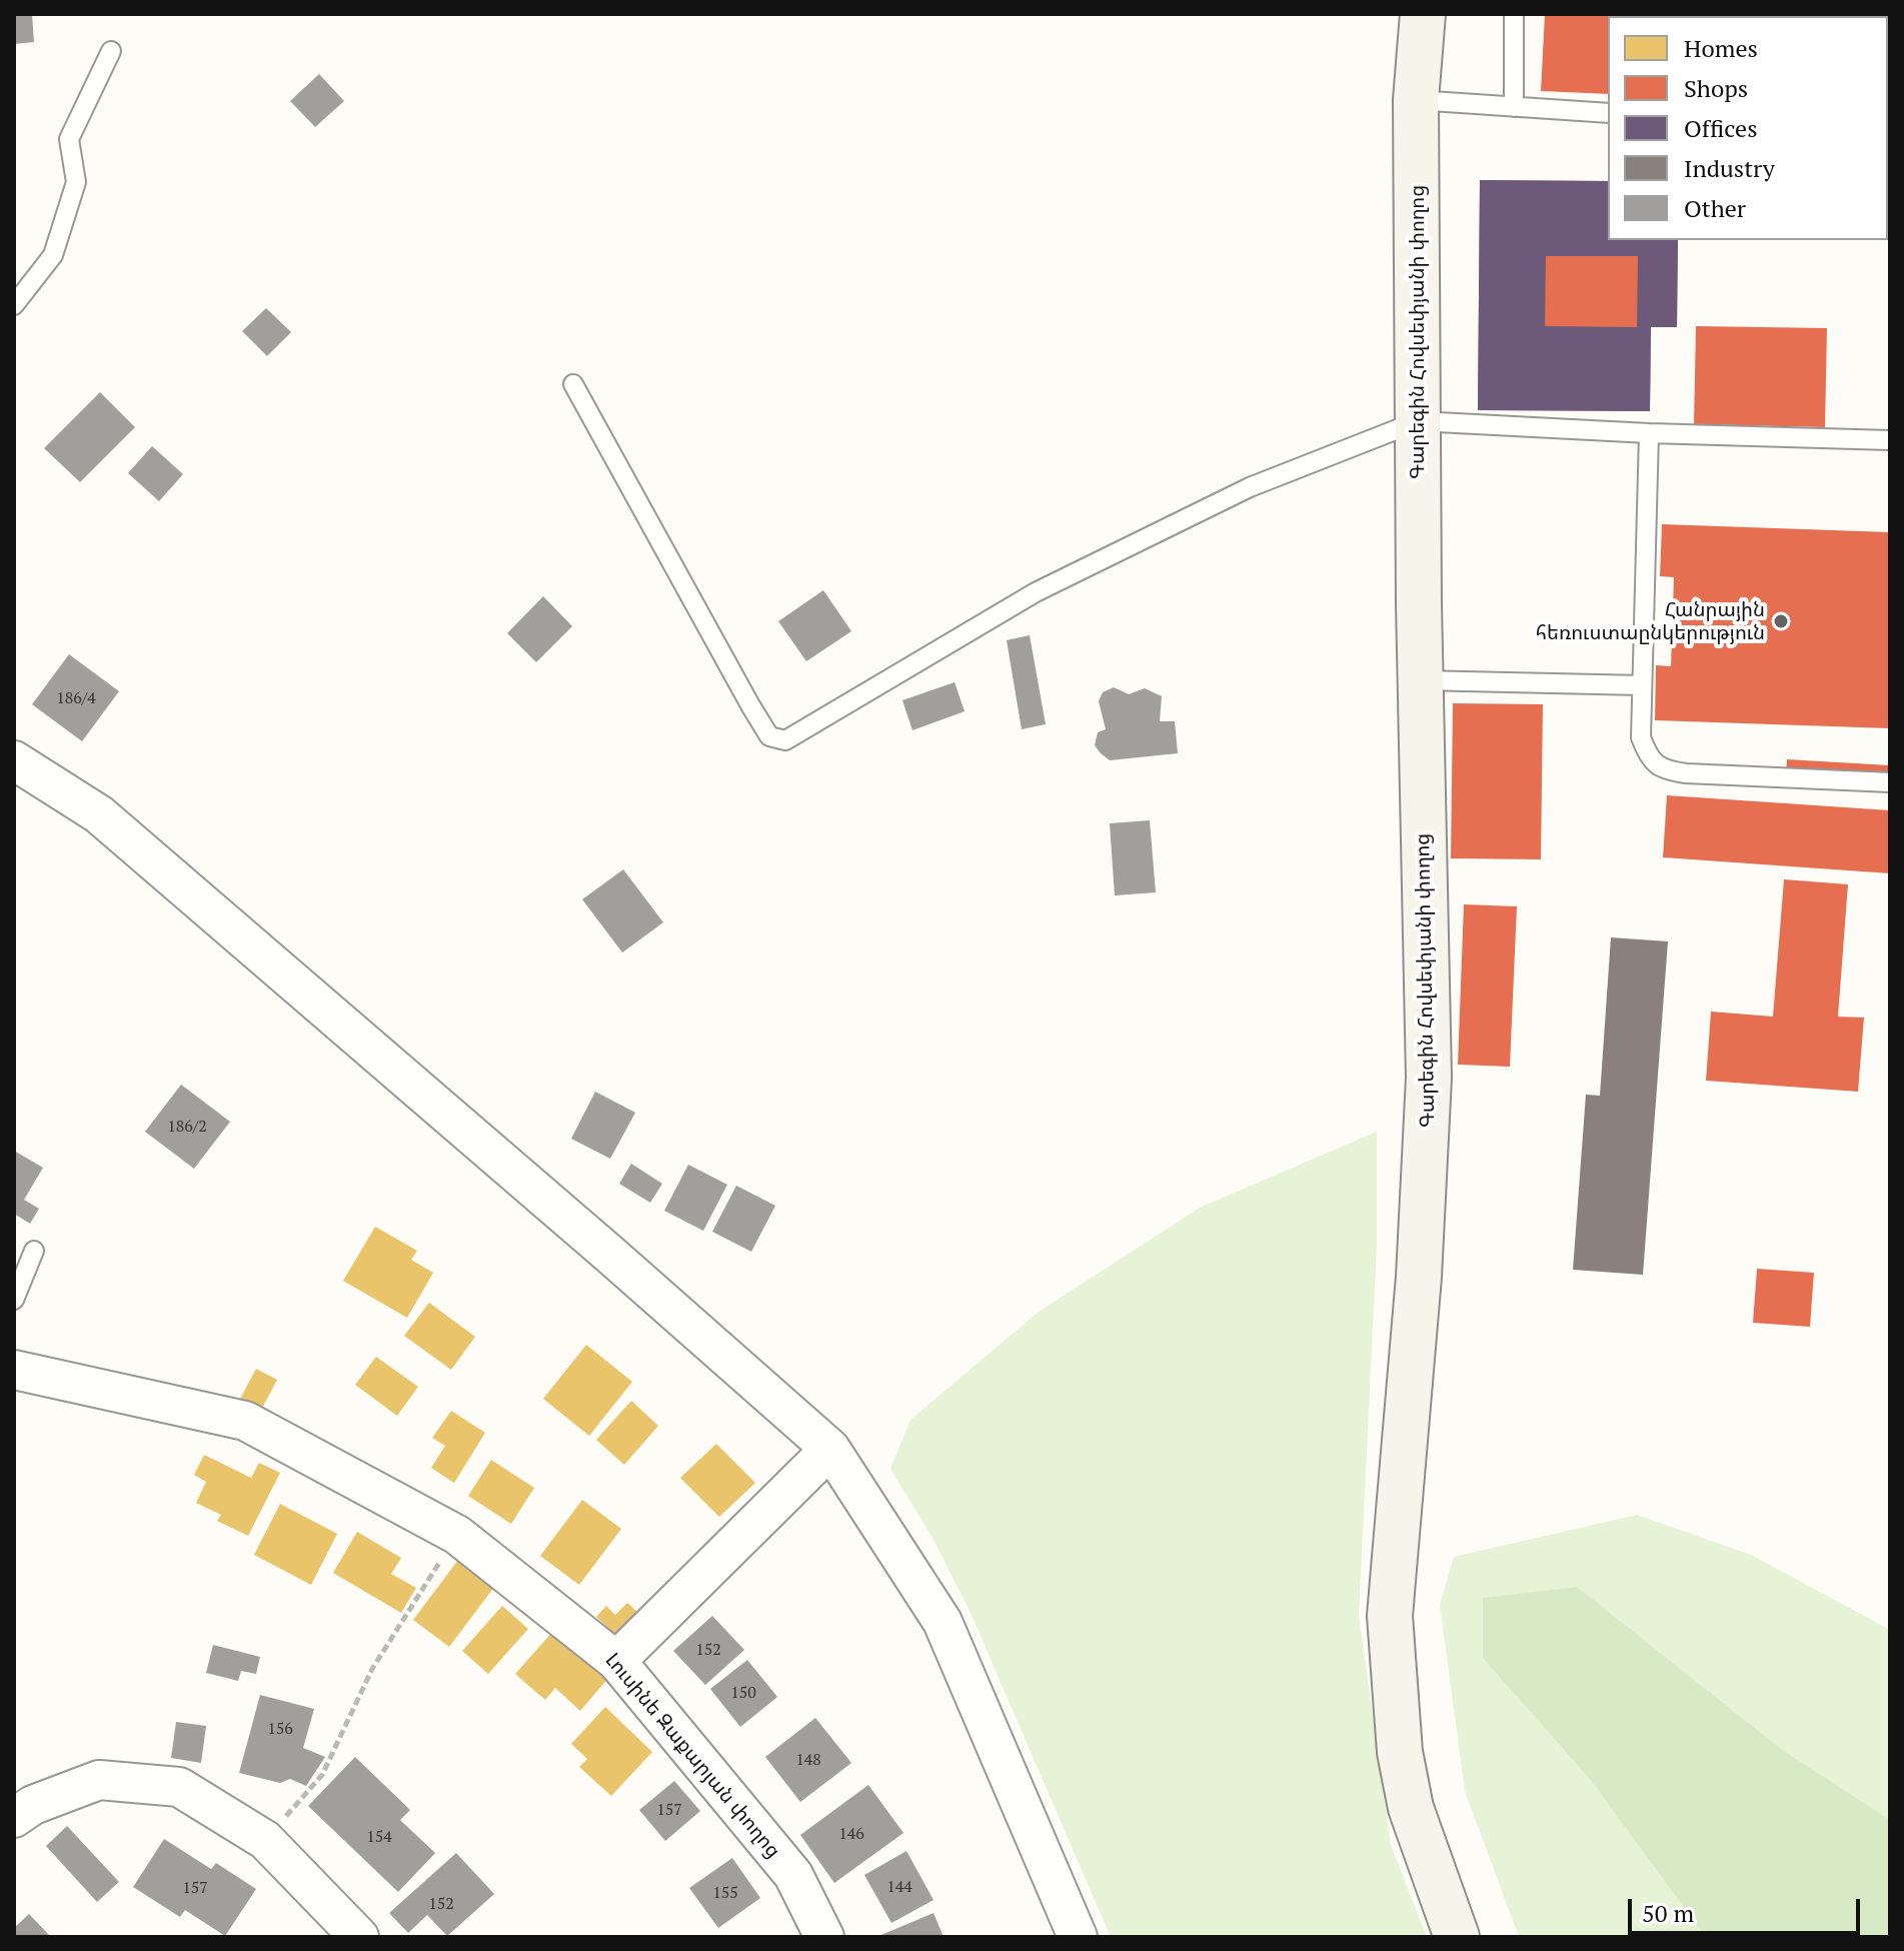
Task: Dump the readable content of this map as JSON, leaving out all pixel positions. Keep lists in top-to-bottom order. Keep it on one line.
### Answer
{"streets":{"main road":["Գարեգին Հովսեփյանի փողոց"],"street":["Լուսինե Զաքարյան փողոց"]},"places":["Հանրային հեռուստաընկերություն"],"house_numbers":["186/4","186/2","152","150","156","148","157","146","154","144","157","155","152"],"legend":["Homes","Shops","Offices","Industry","Other"],"scale_bar":"50 m"}
